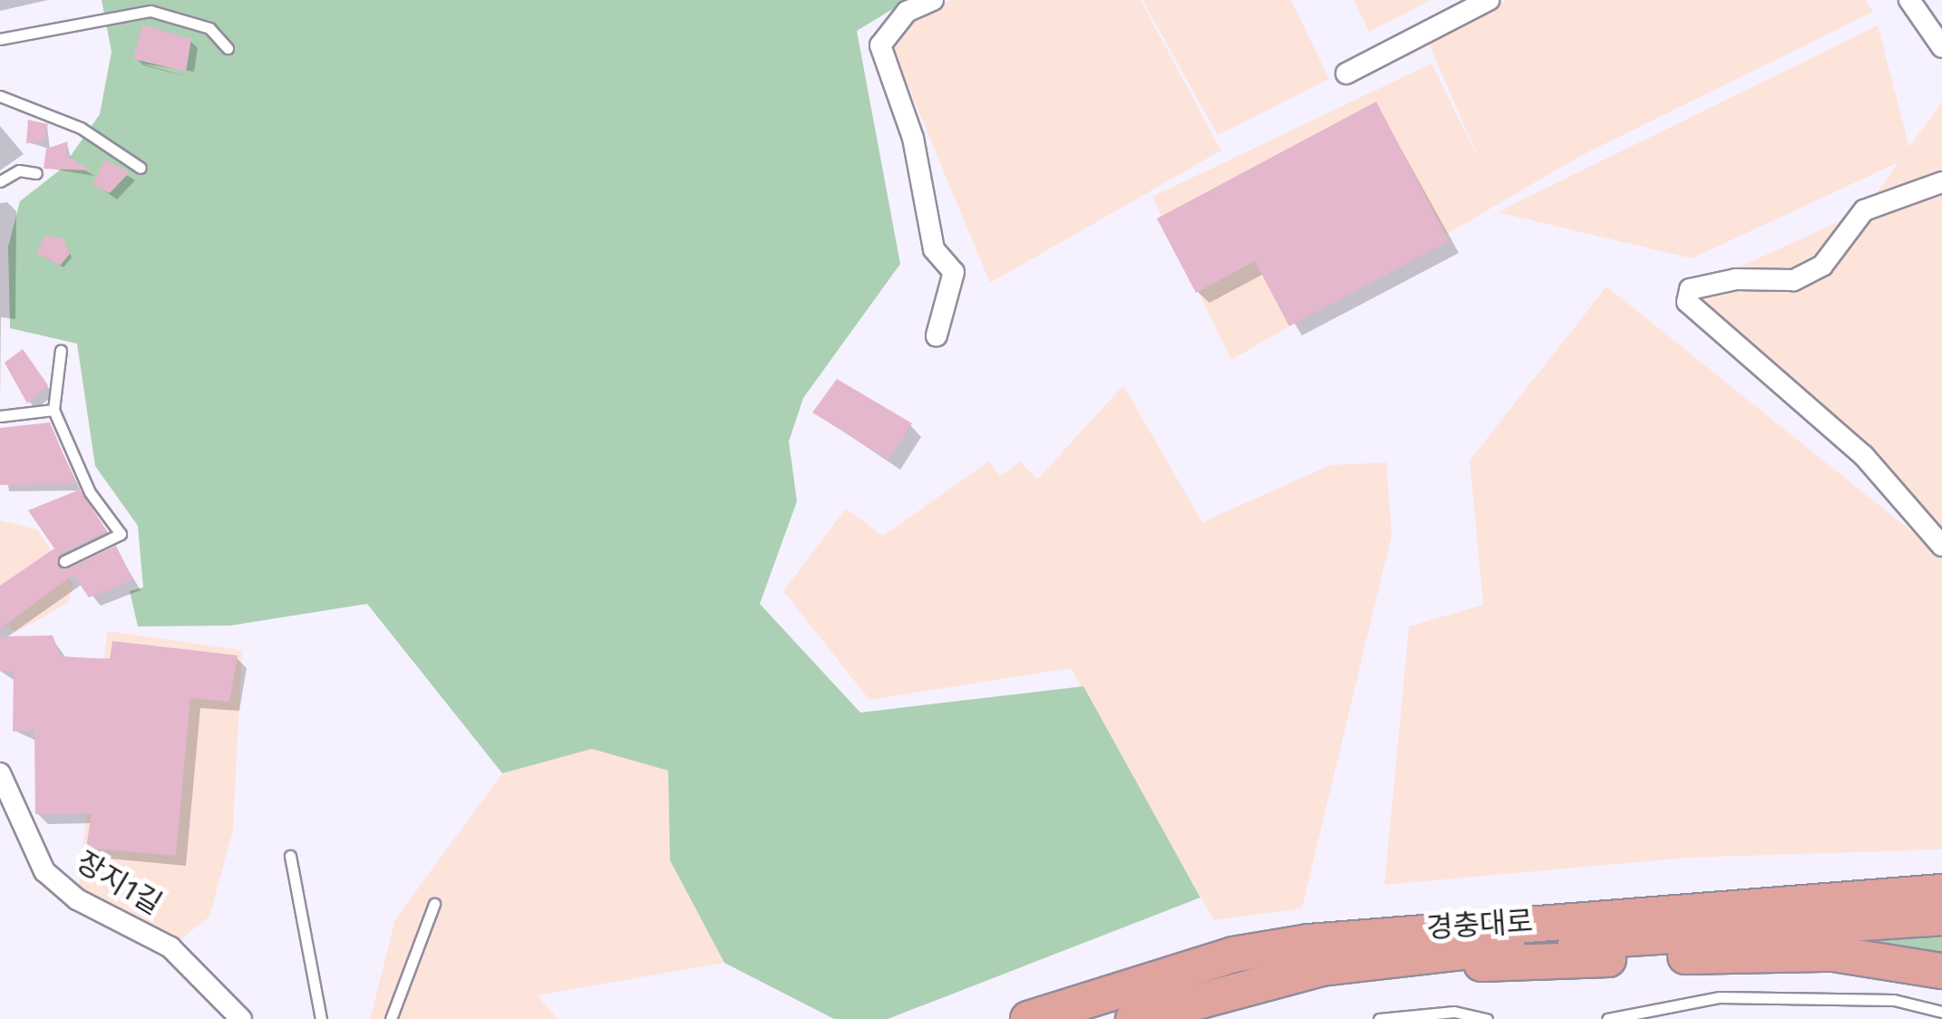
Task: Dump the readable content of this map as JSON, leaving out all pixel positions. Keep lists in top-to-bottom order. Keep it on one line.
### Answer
{"streets":{"main road":["경충대로"],"street":["장지1길"]}}
